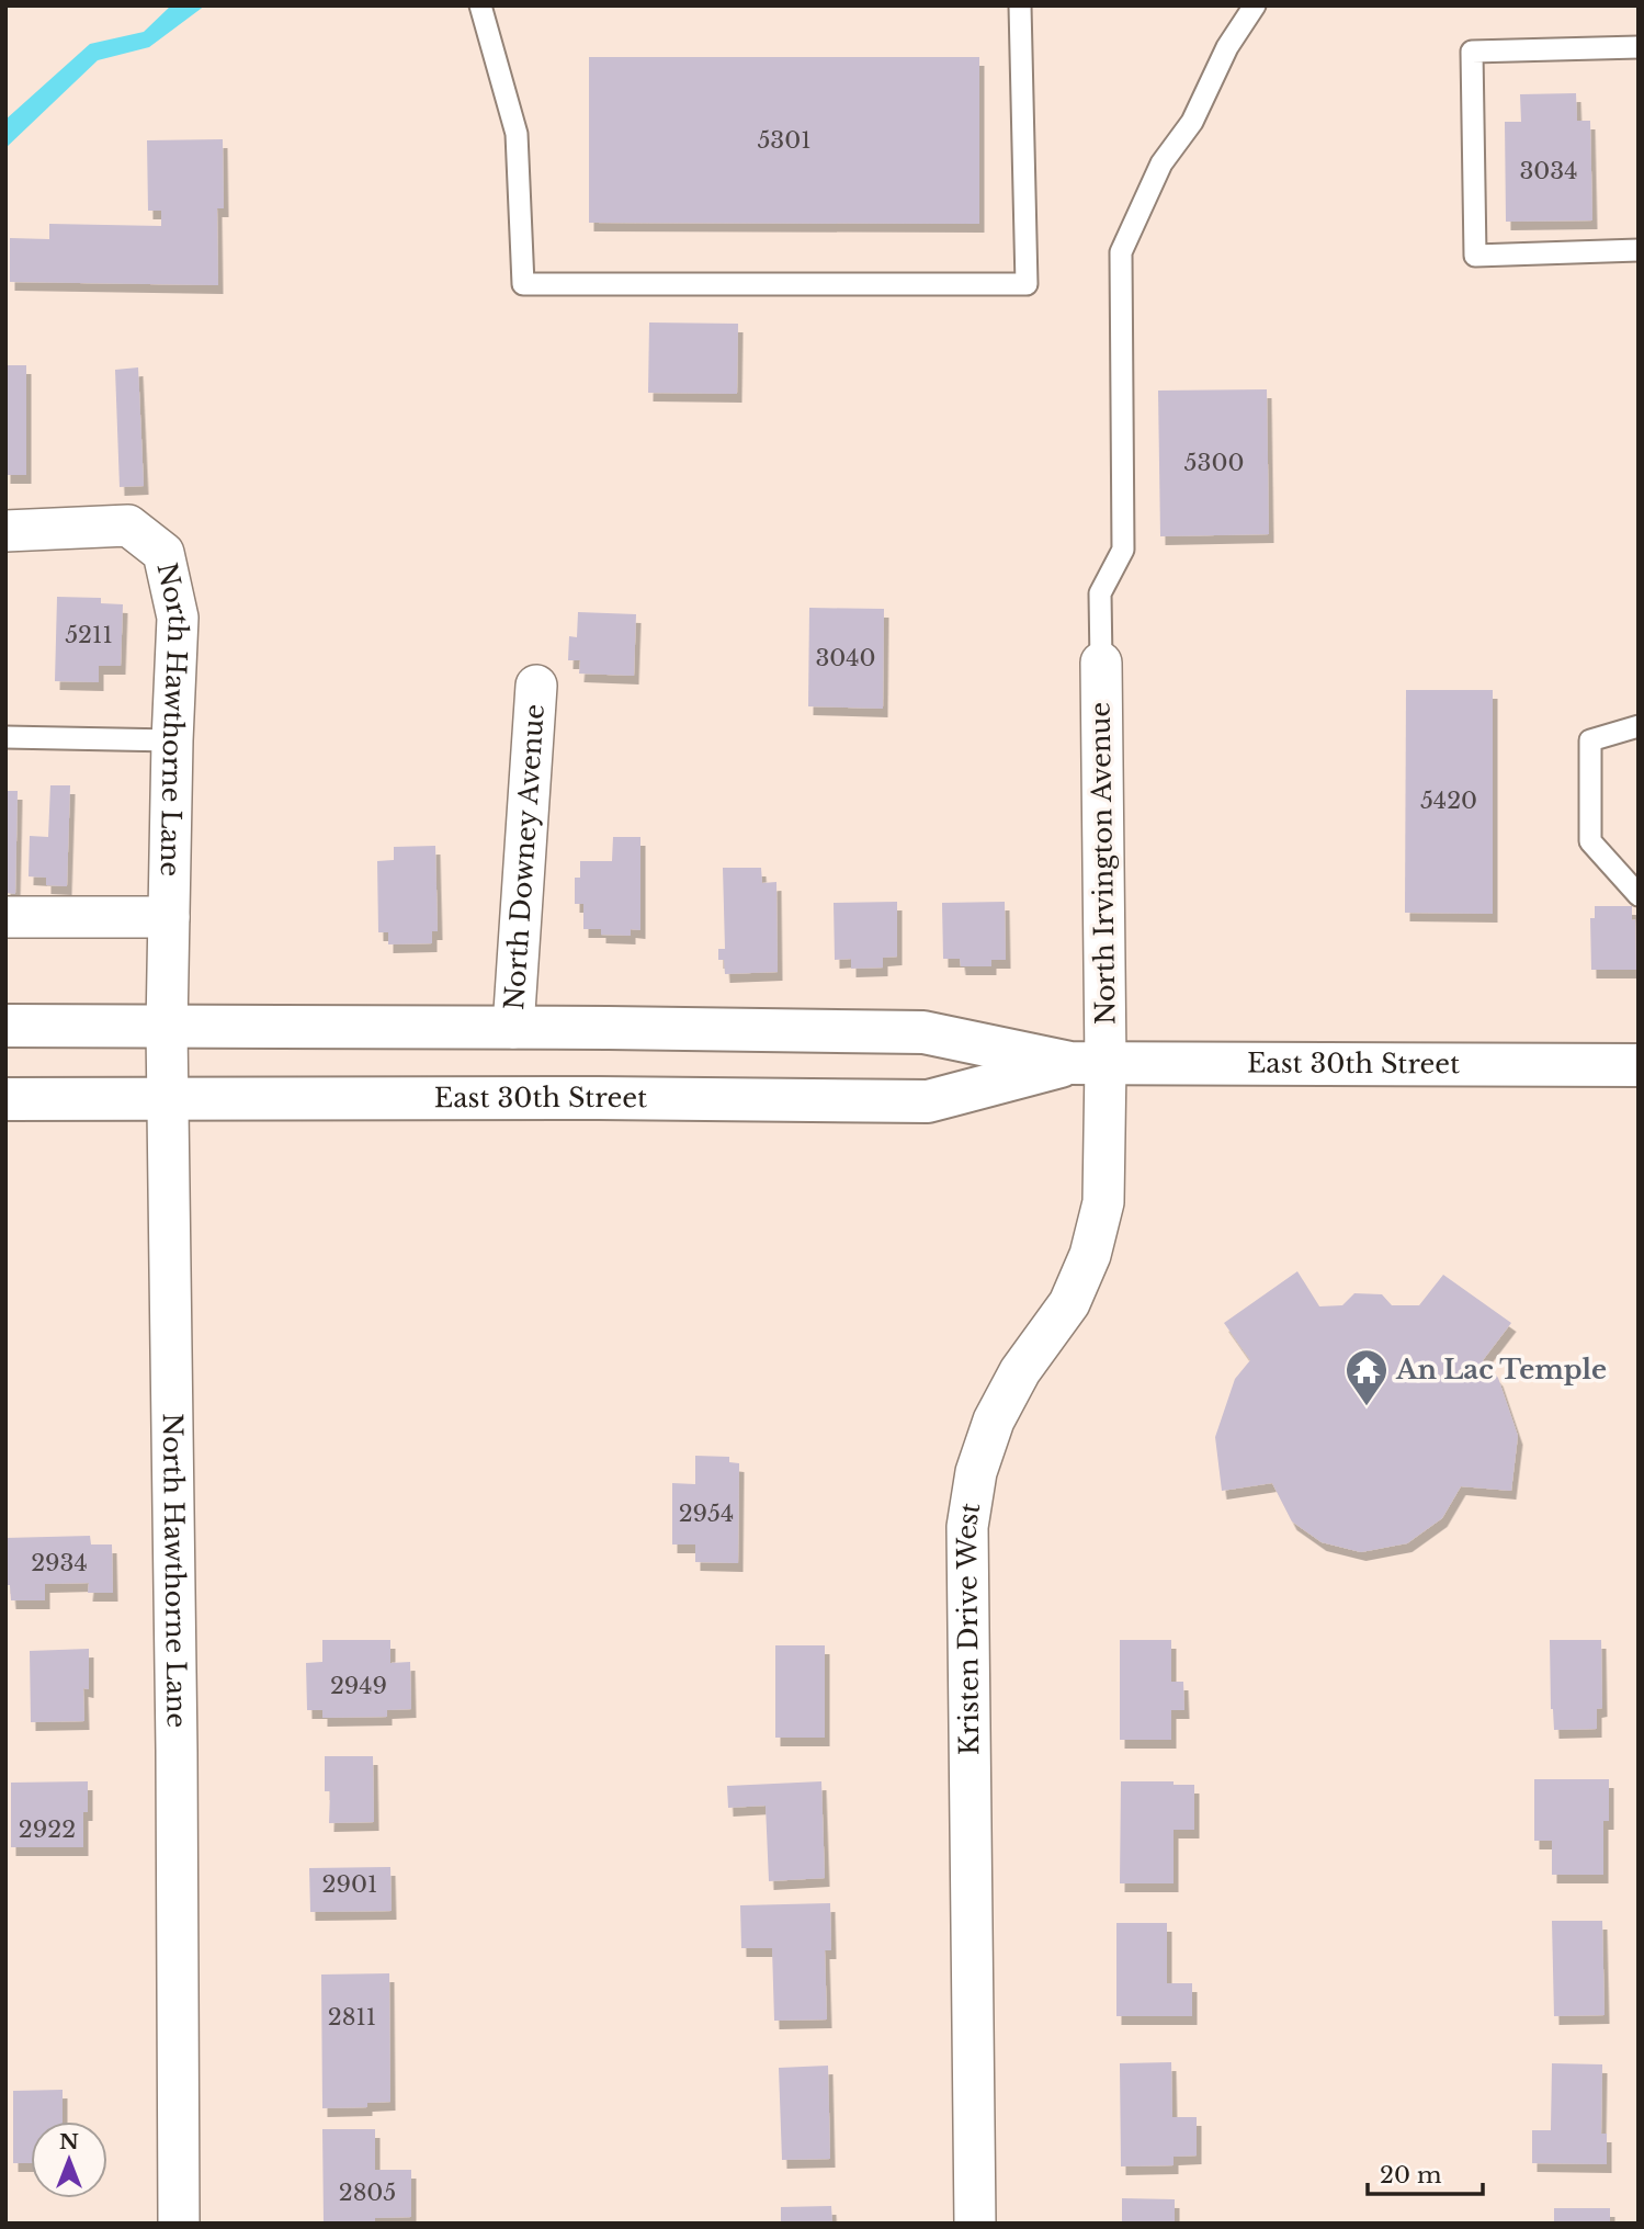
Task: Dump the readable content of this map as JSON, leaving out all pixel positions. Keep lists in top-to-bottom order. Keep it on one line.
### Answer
{"streets":{"main road":["East 30th Street"],"street":["North Hawthorne Lane","North Downey Avenue","North Irvington Avenue","Kristen Drive West"]},"crossings":[["North Hawthorne Lane","East 30th Street"],["North Downey Avenue","East 30th Street"],["North Irvington Avenue","East 30th Street"],["North Irvington Avenue","Kristen Drive West"],["East 30th Street","Kristen Drive West"]],"places":{"temple":["An Lac Temple"]},"house_numbers":["5301","3034","5300","5211","3040","5420","2954","2934","2949","2922","2901","2811","2805"],"scale_bar":"20 m","north":"top"}
